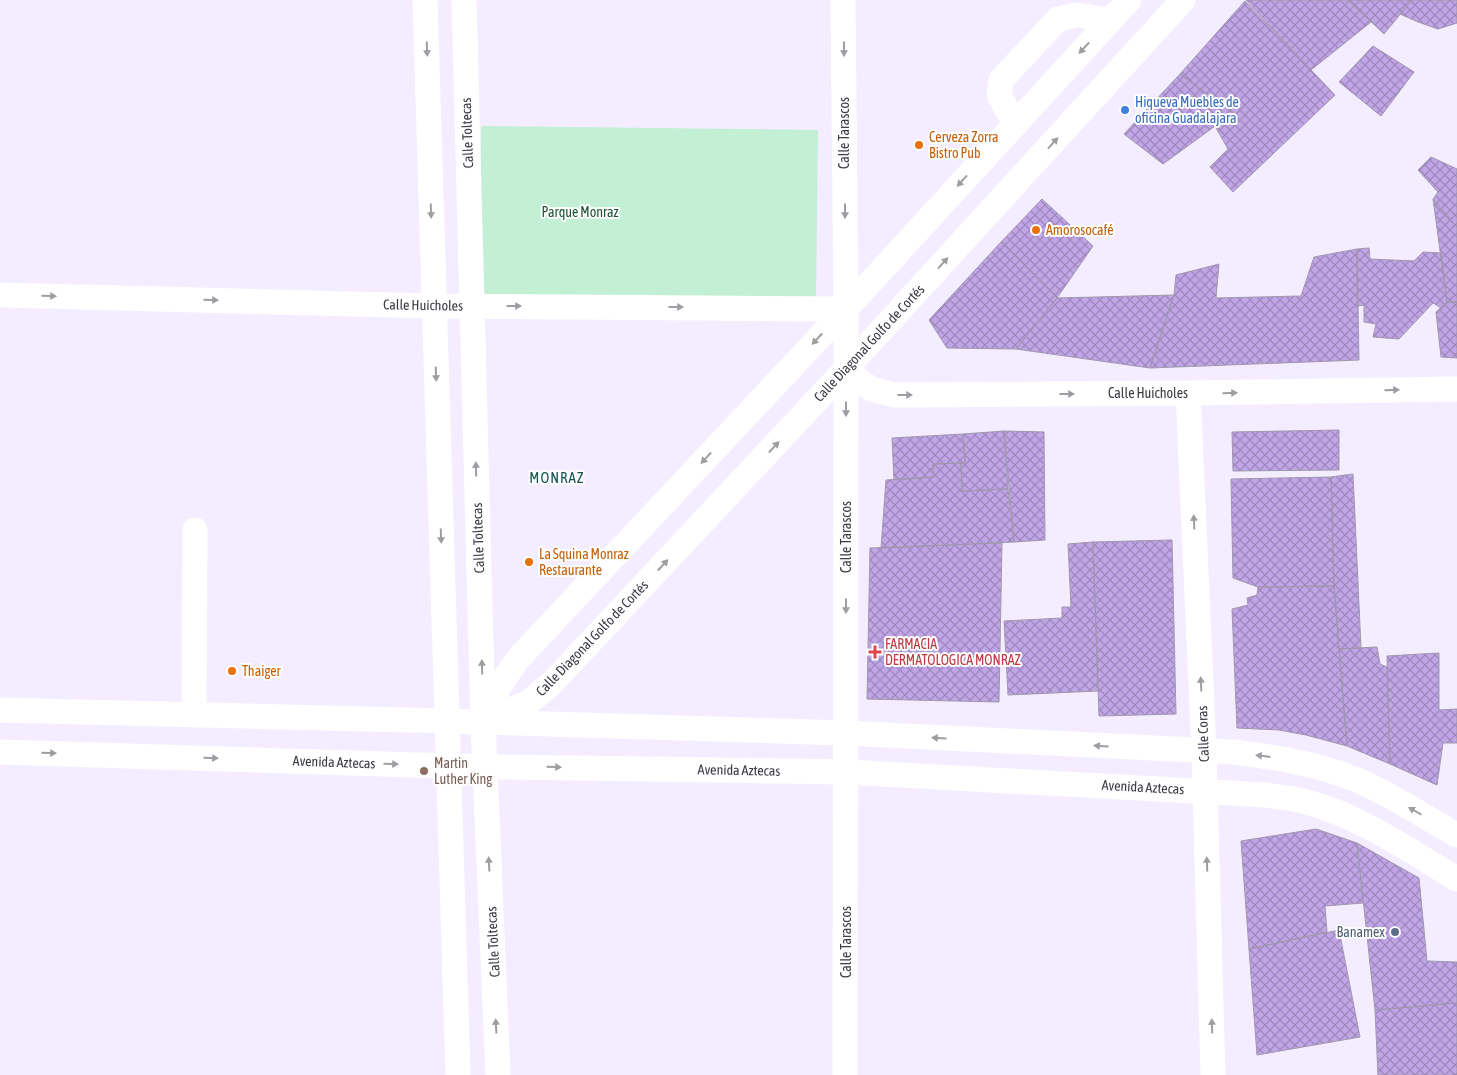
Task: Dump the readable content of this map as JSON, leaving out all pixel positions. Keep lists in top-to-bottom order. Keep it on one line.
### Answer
{"streets":{"street":["Calle Toltecas","Calle Tarascos","Calle Huicholes","Calle Diagonal Golfo de Cortés","Calle Coras","Avenida Aztecas"]},"crossings":[["Calle Toltecas","Calle Huicholes"],["Calle Toltecas","Calle Diagonal Golfo de Cortés"],["Calle Toltecas","Avenida Aztecas"],["Calle Tarascos","Calle Huicholes"],["Calle Tarascos","Calle Diagonal Golfo de Cortés"],["Calle Tarascos","Avenida Aztecas"],["Calle Huicholes","Calle Diagonal Golfo de Cortés"],["Calle Huicholes","Calle Coras"],["Calle Coras","Avenida Aztecas"]],"one_way":["Calle Tarascos","Calle Huicholes","Calle Coras"],"districts":["MONRAZ"],"parks":["Parque Monraz"],"places":{"other":["Hiqueva Muebles de oficina Guadalajara","Cerveza Zorra Bistro Pub","Amorosocafé","La Squina Monraz Restaurante","Thaiger","Martin Luther King","Banamex"],"health":["FARMACIA DERMATOLOGICA MONRAZ"]}}
